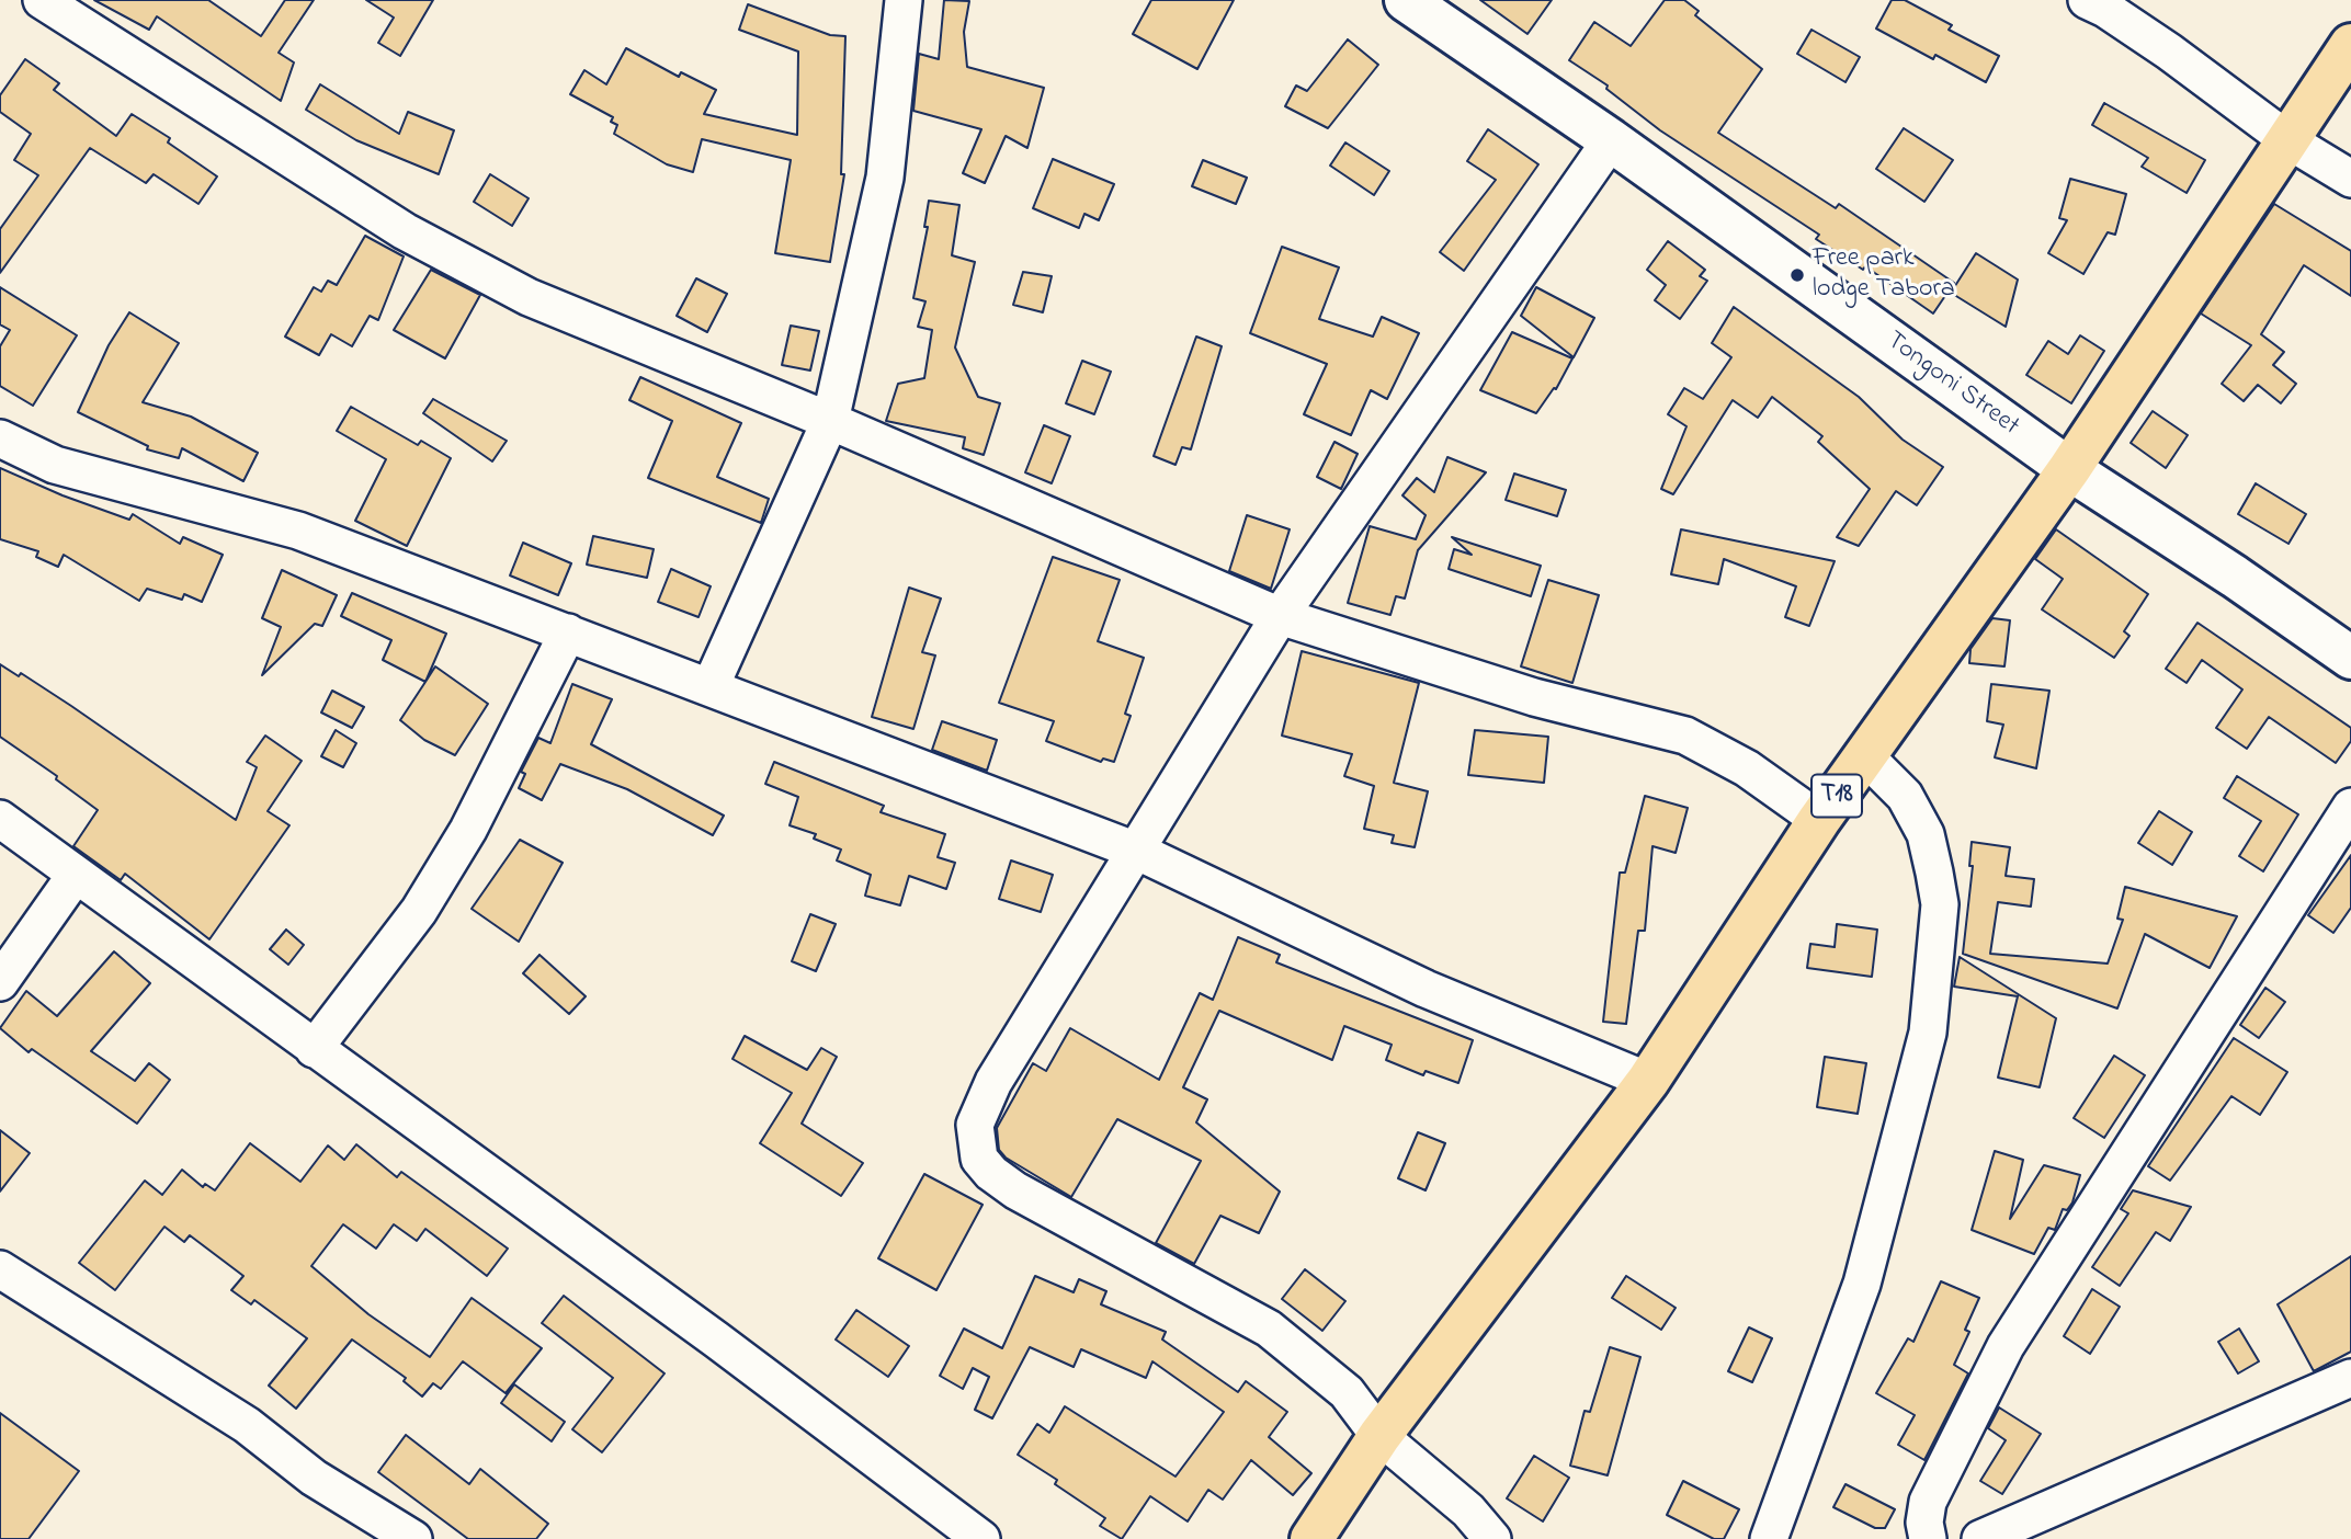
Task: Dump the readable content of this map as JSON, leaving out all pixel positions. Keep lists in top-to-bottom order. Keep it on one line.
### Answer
{"streets":{"highway":["T18"],"street":["Tongoni Street"]},"crossings":[["Tongoni Street","T18"]],"places":["Free park lodge Tabora"]}
